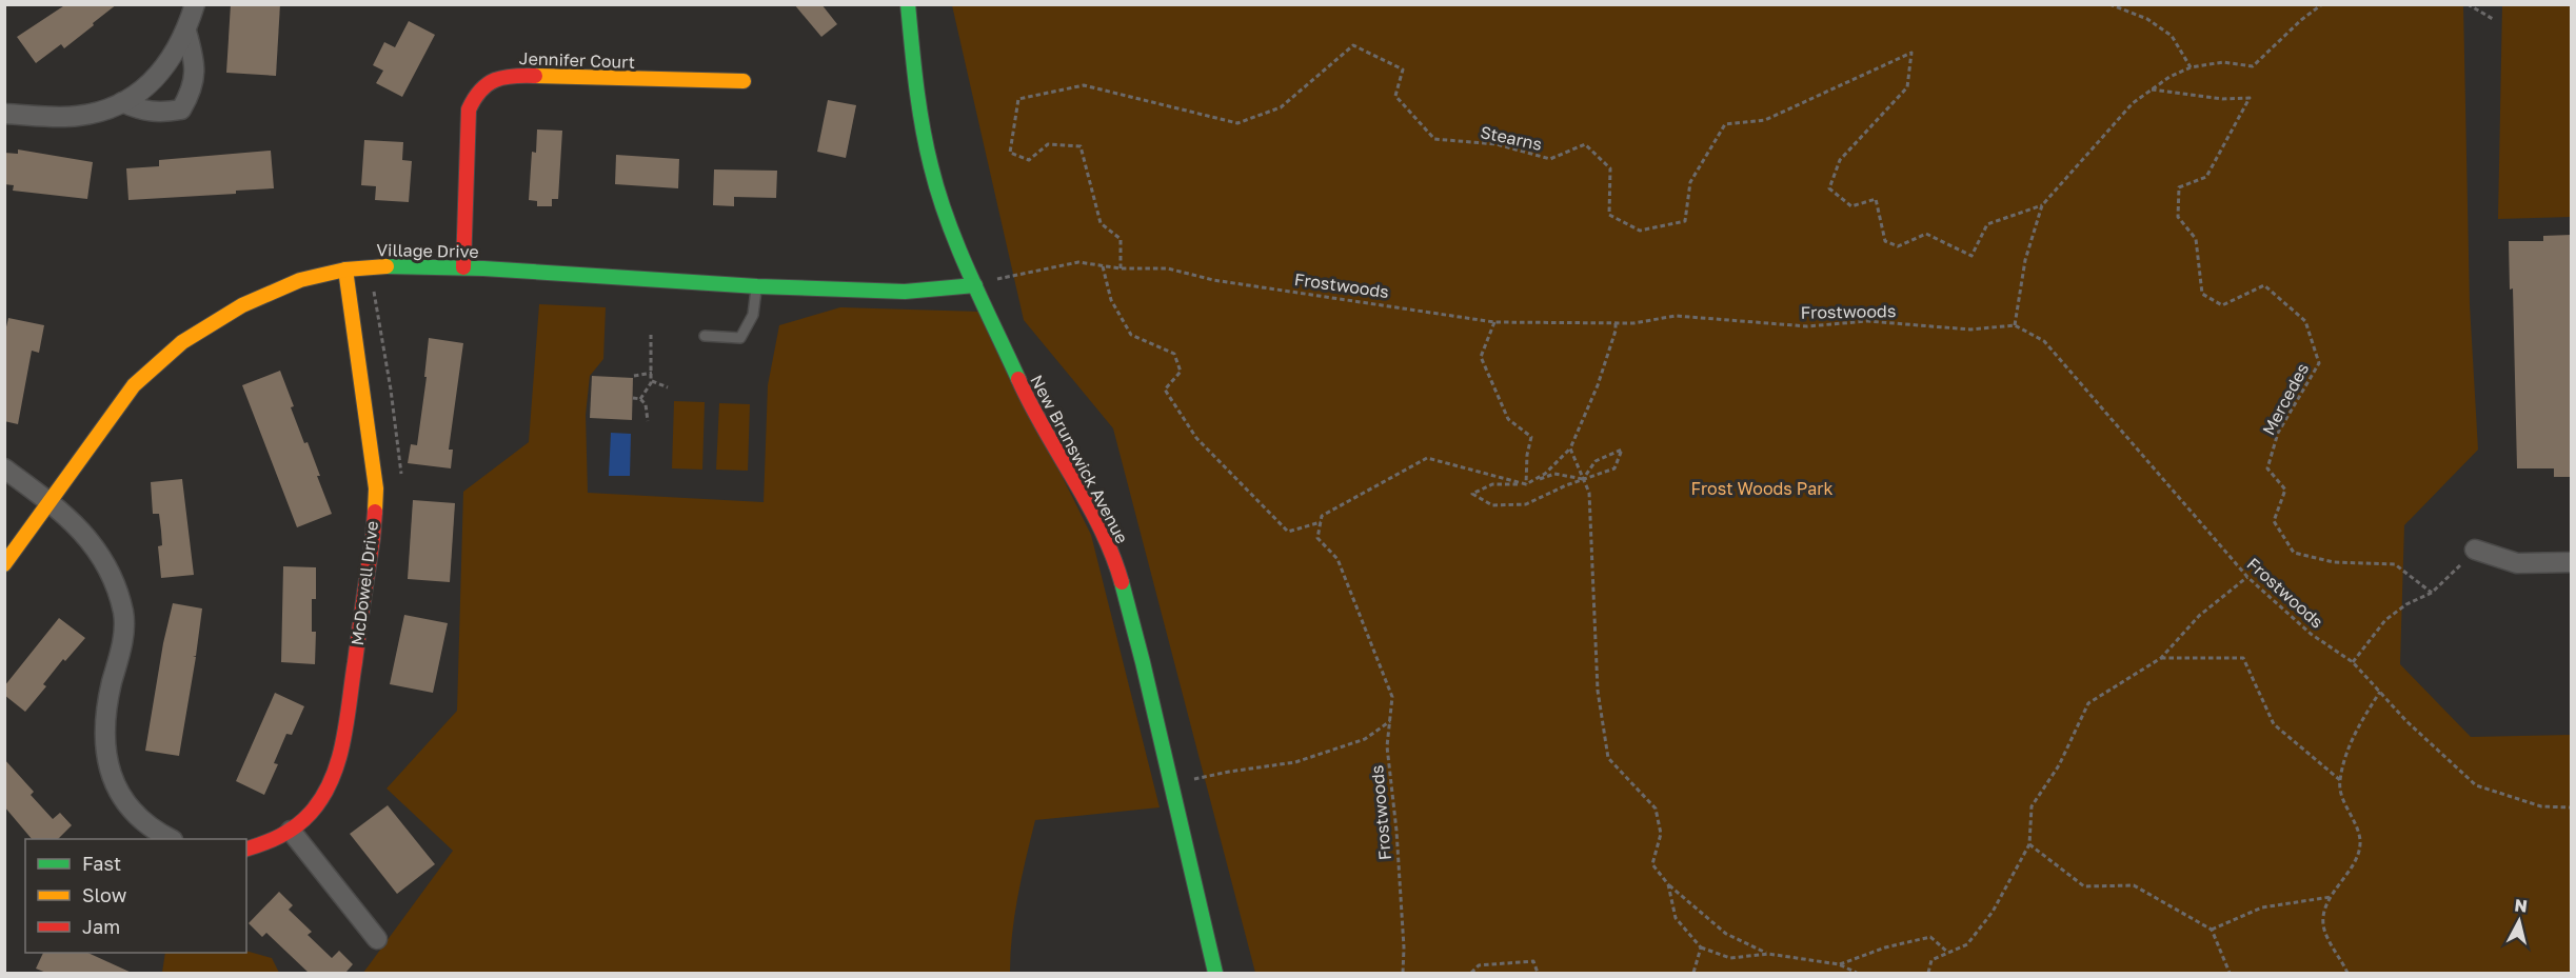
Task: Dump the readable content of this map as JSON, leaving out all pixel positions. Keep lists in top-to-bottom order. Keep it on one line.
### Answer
{"streets":{"street":["Jennifer Court","Village Drive","New Brunswick Avenue","McDowell Drive"],"path":["Stearns","Frostwoods","Mercedes"]},"crossings":[["Jennifer Court","Village Drive"],["Stearns","Frostwoods"],["Village Drive","Frostwoods"],["Village Drive","New Brunswick Avenue"],["Village Drive","McDowell Drive"],["Frostwoods","New Brunswick Avenue"]],"parks":["Frost Woods Park"],"legend":["Fast","Slow","Jam"],"north":"top"}
